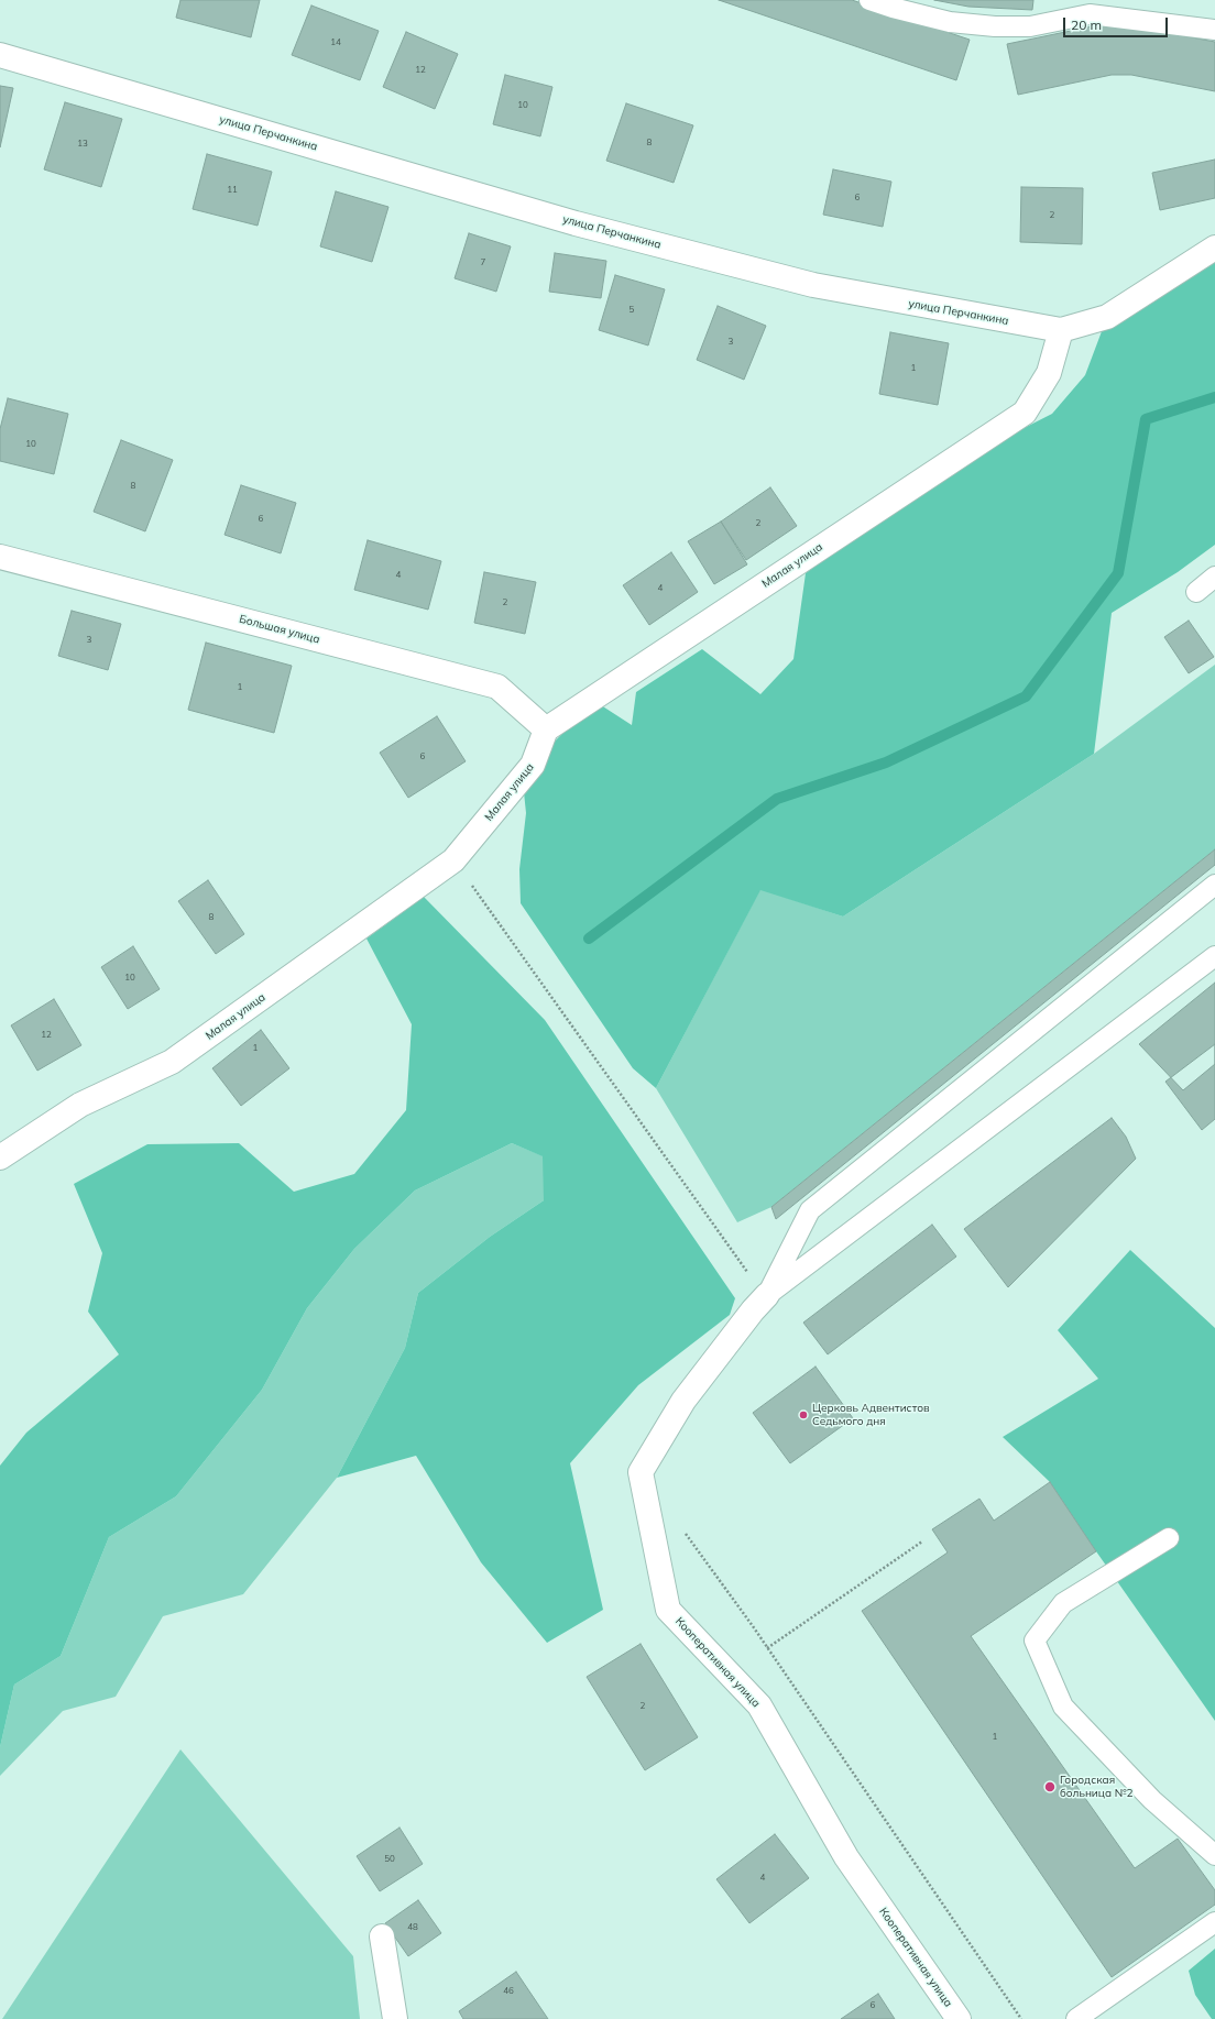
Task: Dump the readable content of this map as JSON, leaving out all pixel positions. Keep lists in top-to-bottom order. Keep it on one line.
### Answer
{"streets":{"street":["улица Перчанкина","Малая улица","Большая улица","Кооперативная улица"]},"crossings":[["улица Перчанкина","Малая улица"],["Малая улица","Большая улица"]],"places":["Церковь Адвентистов Седьмого дня","Городская больница №2"],"house_numbers":["14","12","10","8","13","11","6","2","7","5","3","1","10","8","6","2","4","4","2","3","1","6","8","10","12","1","2","1","50","4","48","46","6"],"scale_bar":"20 m"}
